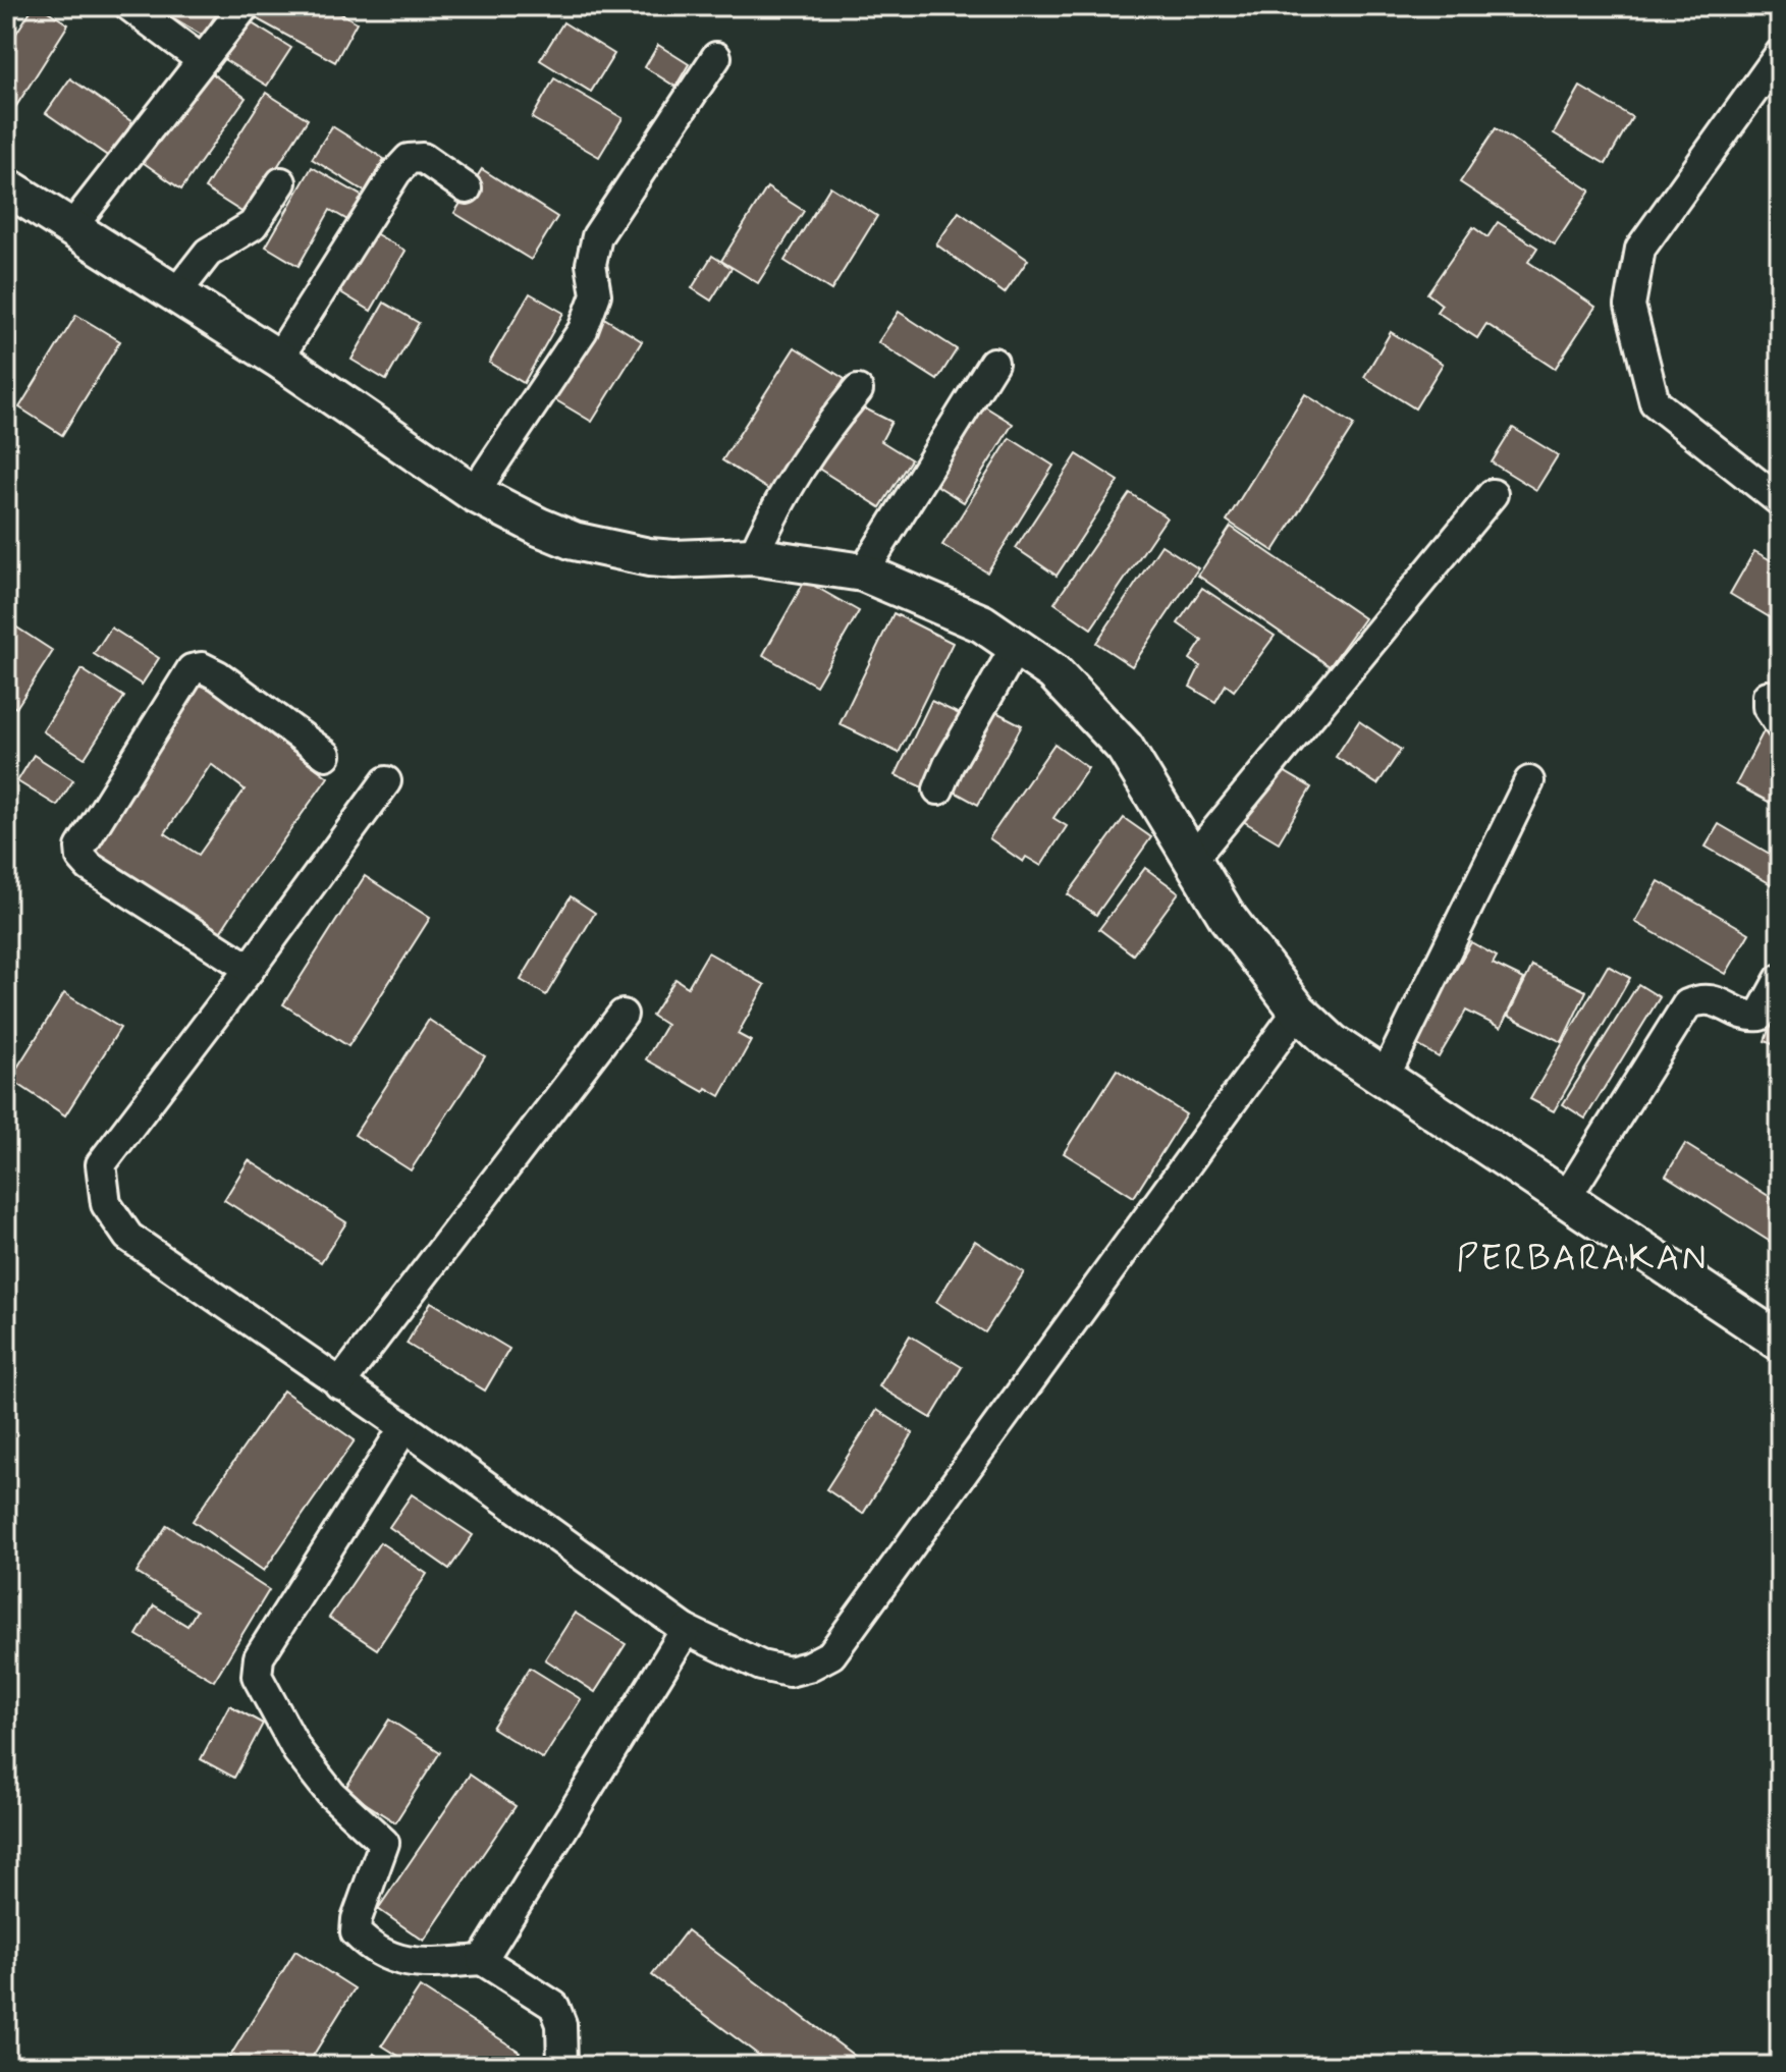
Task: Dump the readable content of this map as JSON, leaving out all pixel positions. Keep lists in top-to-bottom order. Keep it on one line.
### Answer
{"districts":["PERBARAKAN"]}
